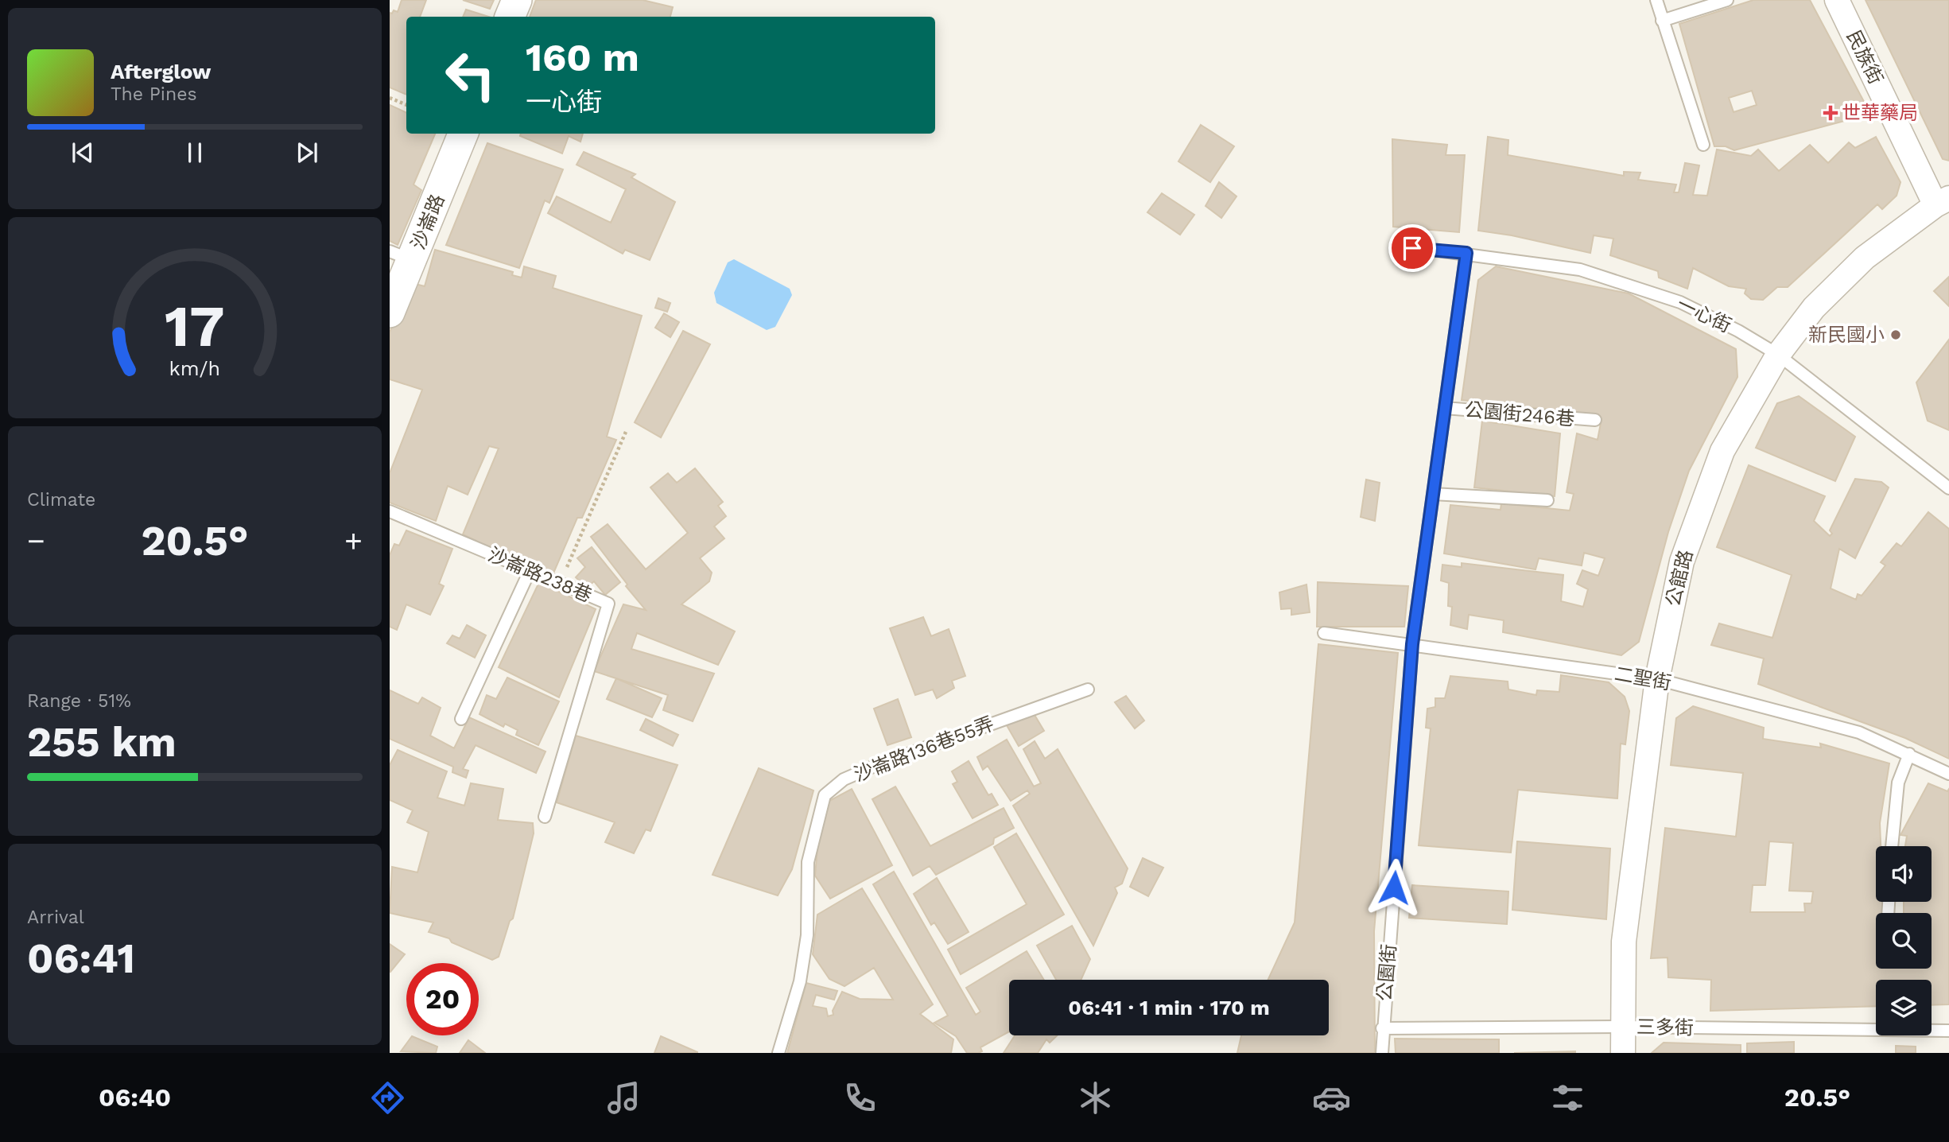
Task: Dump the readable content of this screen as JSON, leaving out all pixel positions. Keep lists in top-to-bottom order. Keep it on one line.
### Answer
{"streets":{"street":["民族街","沙崙路","公館路"],"lane":["一心街","公園街246巷","沙崙路238巷","二聖街","沙崙路136巷55弄","公園街","三多街"]},"crossings":[["民族街","公館路"],["一心街","公館路"],["一心街","公園街"],["公園街246巷","公園街"],["公館路","二聖街"],["公館路","三多街"],["二聖街","公園街"],["公園街","三多街"]],"places":{"health":["世華藥局"],"other":["新民國小"]},"page":{"turn":["160 m","一心街"],"song":["Afterglow","The Pines"],"tile":["Climate",["Range · 51%","255 km"],["Arrival","06:41"]],"heat":["−","20.5°","+"],"limit":"20","trip":"06:41 · 1 min · 170 m","tabs":["06:40","20.5°"],"gauge":["17","km/h"]}}
